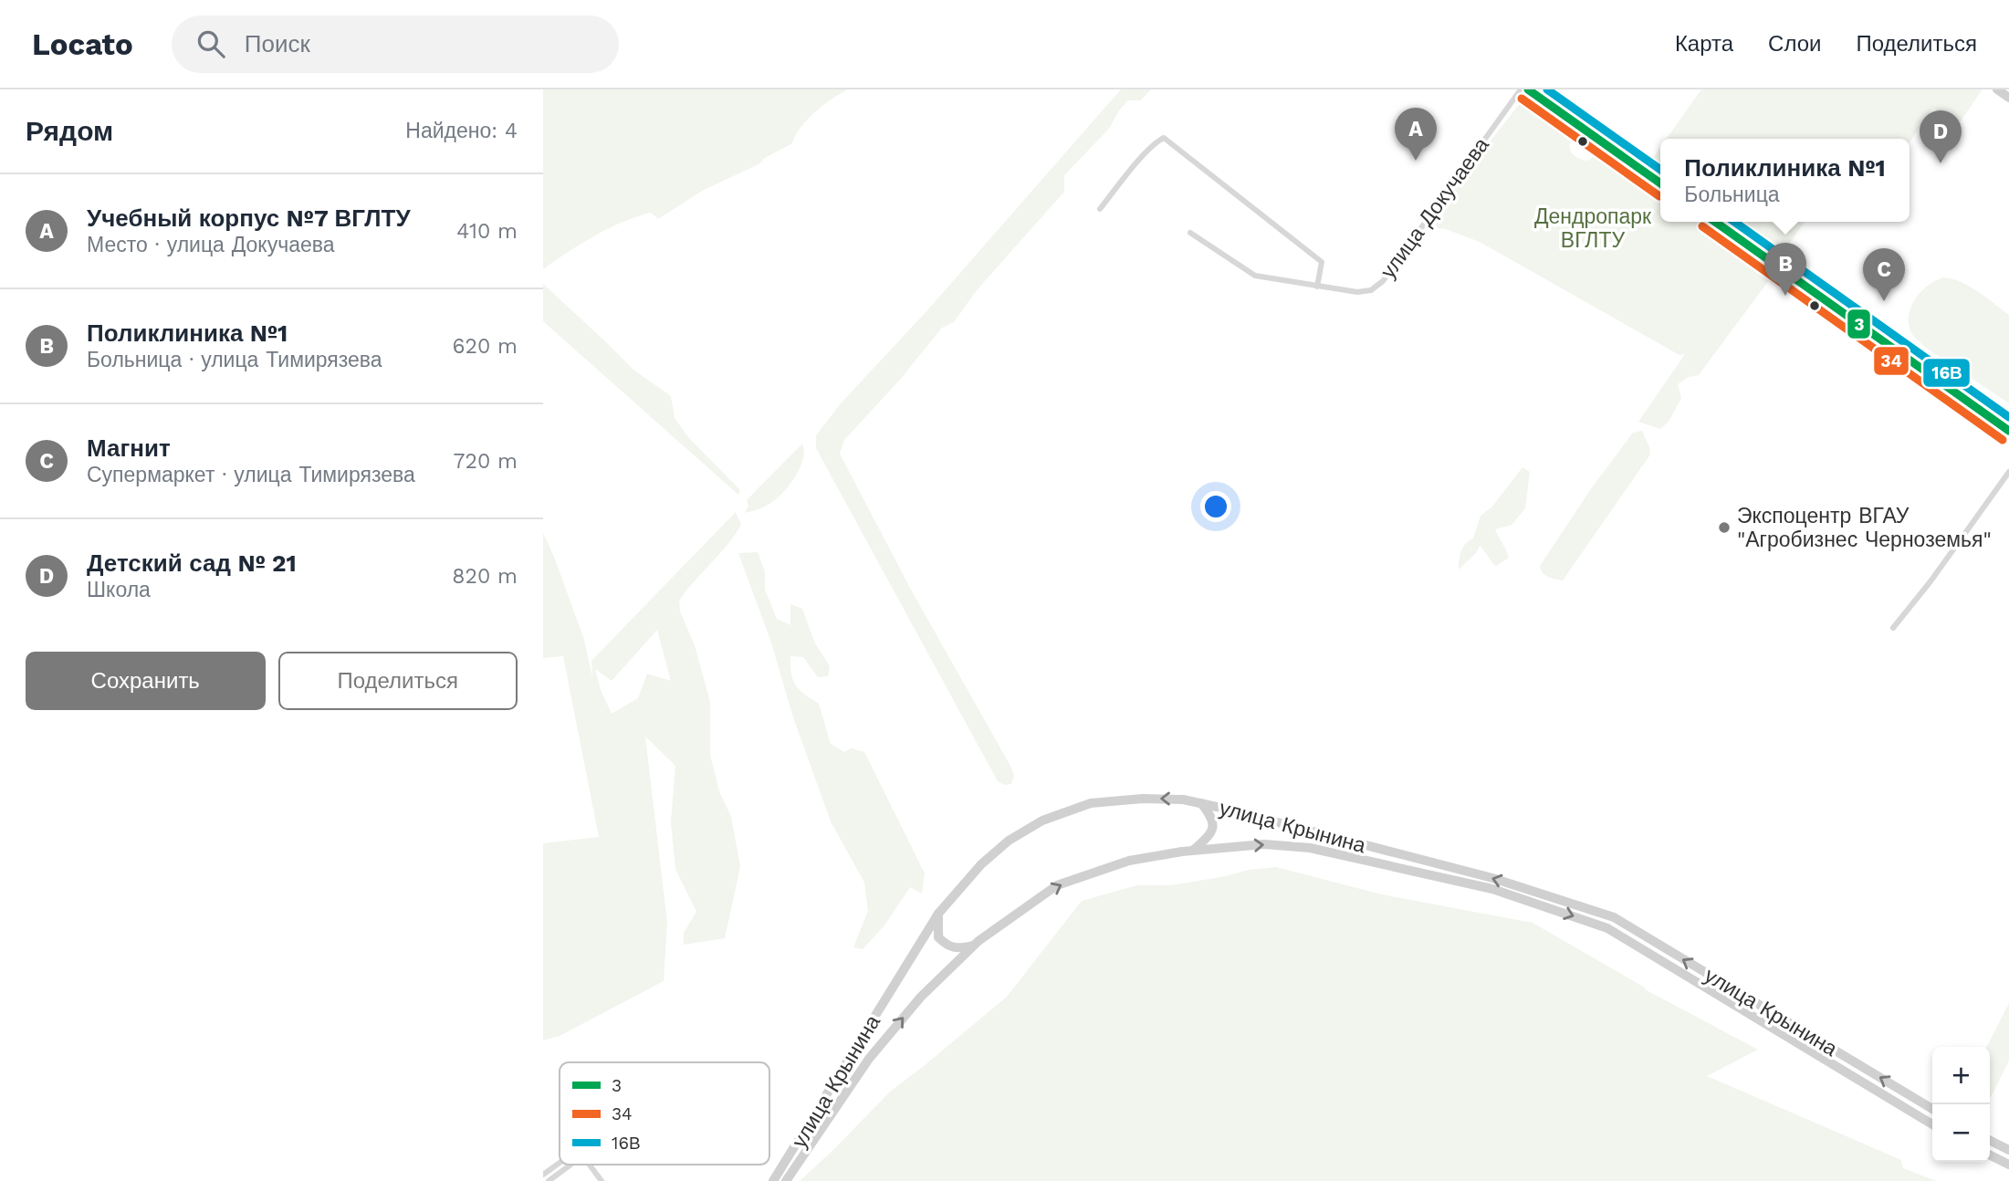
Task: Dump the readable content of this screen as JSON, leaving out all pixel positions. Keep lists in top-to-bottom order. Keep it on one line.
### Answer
{"streets":{"main road":["улица Крынина"],"street":["улица Докучаева"]},"parks":["Дендропарк ВГЛТУ"],"places":["Экспоцентр ВГАУ \"Агробизнес Черноземья\""],"lines":["transit line 3","transit line 16В","transit line 34"],"legend":["3","34","16В"],"page":{"header":"Locato","search":"Поиск","nav":["Карта","Слои","Поделиться"],"heading":["Рядом","Найдено: 4"],"pins":["A","D","B","C"],"popup":["Поликлиника №1","Больница"],"list":[{"mark":"A","name":"Учебный корпус №7 ВГЛТУ","note":"Место · улица Докучаева","value":"410 m"},{"mark":"B","name":"Поликлиника №1","note":"Больница · улица Тимирязева","value":"620 m"},{"mark":"C","name":"Магнит","note":"Супермаркет · улица Тимирязева","value":"720 m"},{"mark":"D","name":"Детский сад № 21","note":"Школа","value":"820 m"}],"buttons":["Сохранить","Поделиться"],"map_buttons":["+","−"]}}
